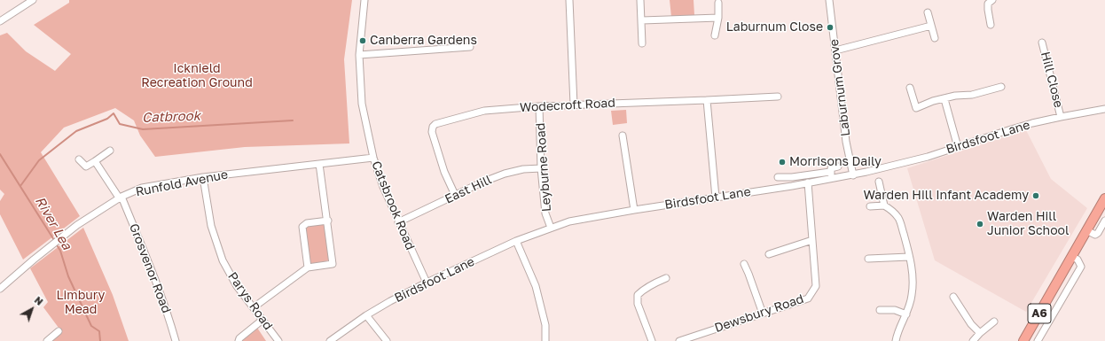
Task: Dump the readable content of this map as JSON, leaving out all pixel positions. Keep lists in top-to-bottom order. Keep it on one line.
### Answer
{"streets":{"highway":["A6"],"street":["Hill Close","Laburnum Grove","Wodecroft Road","Birdsfoot Lane","Leyburne Road","Runfold Avenue","East Hill","Catsbrook Road","Grosvenor Road","Parys Road","Dewsbury Road"]},"crossings":[["Hill Close","Birdsfoot Lane"],["Laburnum Grove","Birdsfoot Lane"],["Wodecroft Road","Leyburne Road"],["Wodecroft Road","East Hill"],["Birdsfoot Lane","Leyburne Road"],["Birdsfoot Lane","Catsbrook Road"],["Birdsfoot Lane","Dewsbury Road"],["Leyburne Road","East Hill"],["Runfold Avenue","Catsbrook Road"],["Runfold Avenue","Grosvenor Road"],["Runfold Avenue","Parys Road"],["East Hill","Catsbrook Road"]],"water":["Catbrook","River Lea"],"parks":["Icknield Recreation Ground","Limbury Mead"],"places":["Laburnum Close","Canberra Gardens","Morrisons Daily","Warden Hill Infant Academy","Warden Hill Junior School"],"north":"top right"}
